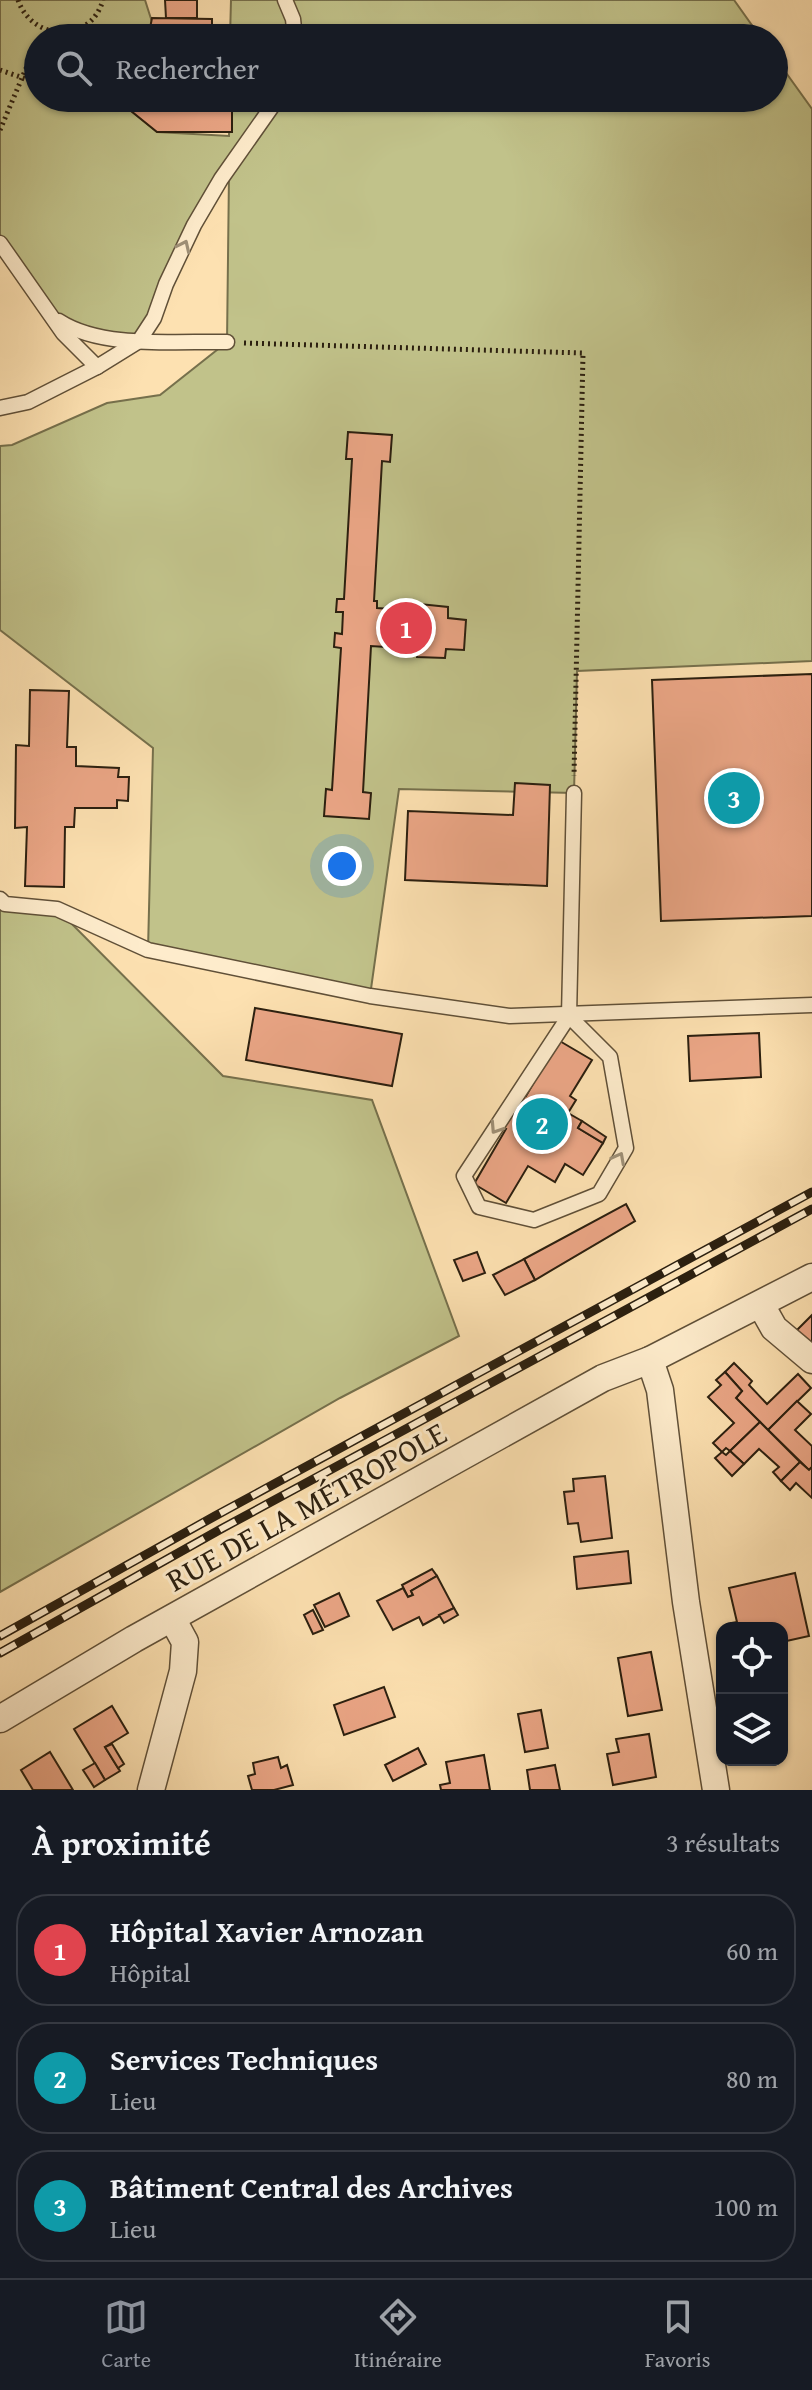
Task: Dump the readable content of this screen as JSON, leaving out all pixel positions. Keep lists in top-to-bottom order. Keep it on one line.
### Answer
{"streets":{"street":["RUE DE LA MÉTROPOLE"]},"page":{"search":"Rechercher","pins":["1","3","2"],"heading":["À proximité","3 résultats"],"list":[{"mark":"1","name":"Hôpital Xavier Arnozan","note":"Hôpital","value":"60 m"},{"mark":"2","name":"Services Techniques","note":"Lieu","value":"80 m"},{"mark":"3","name":"Bâtiment Central des Archives","note":"Lieu","value":"100 m"}],"nav":["Carte","Itinéraire","Favoris"]}}
